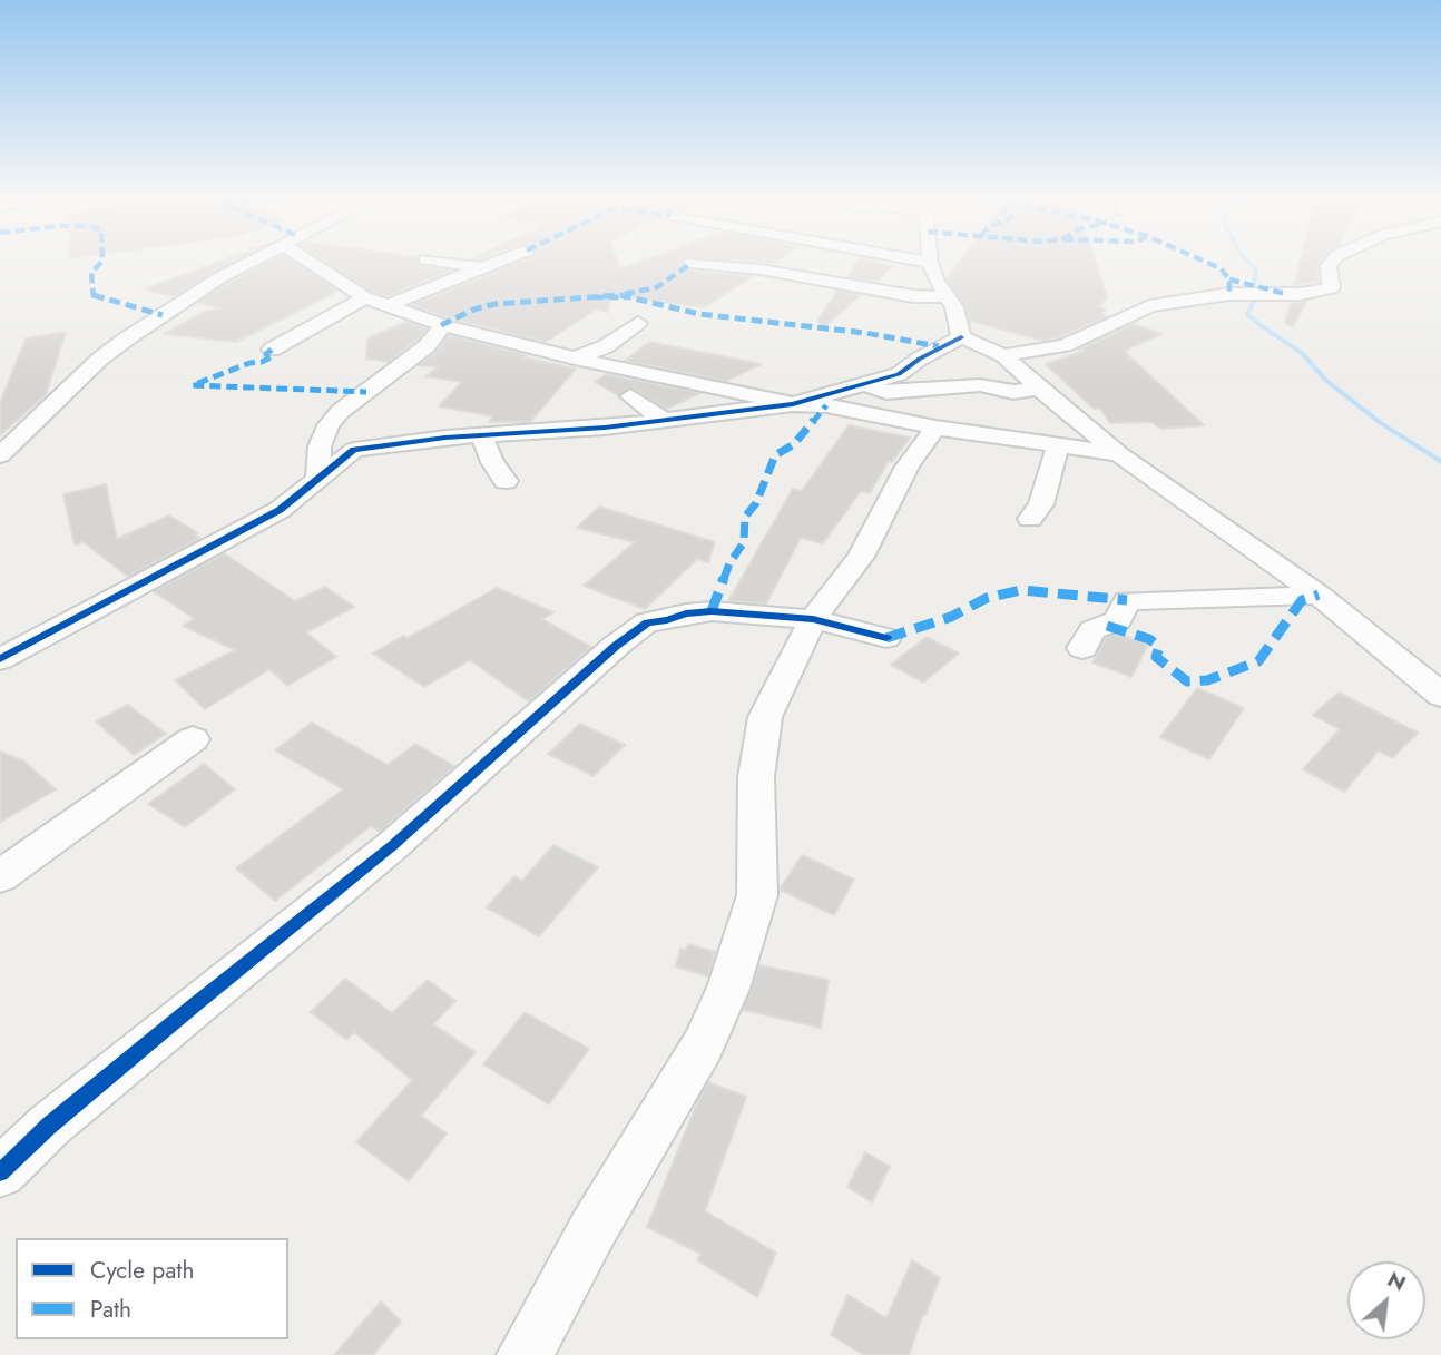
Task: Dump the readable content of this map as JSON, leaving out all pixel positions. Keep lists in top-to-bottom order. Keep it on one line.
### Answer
{"legend":["Cycle path","Path"],"north":"top right"}
